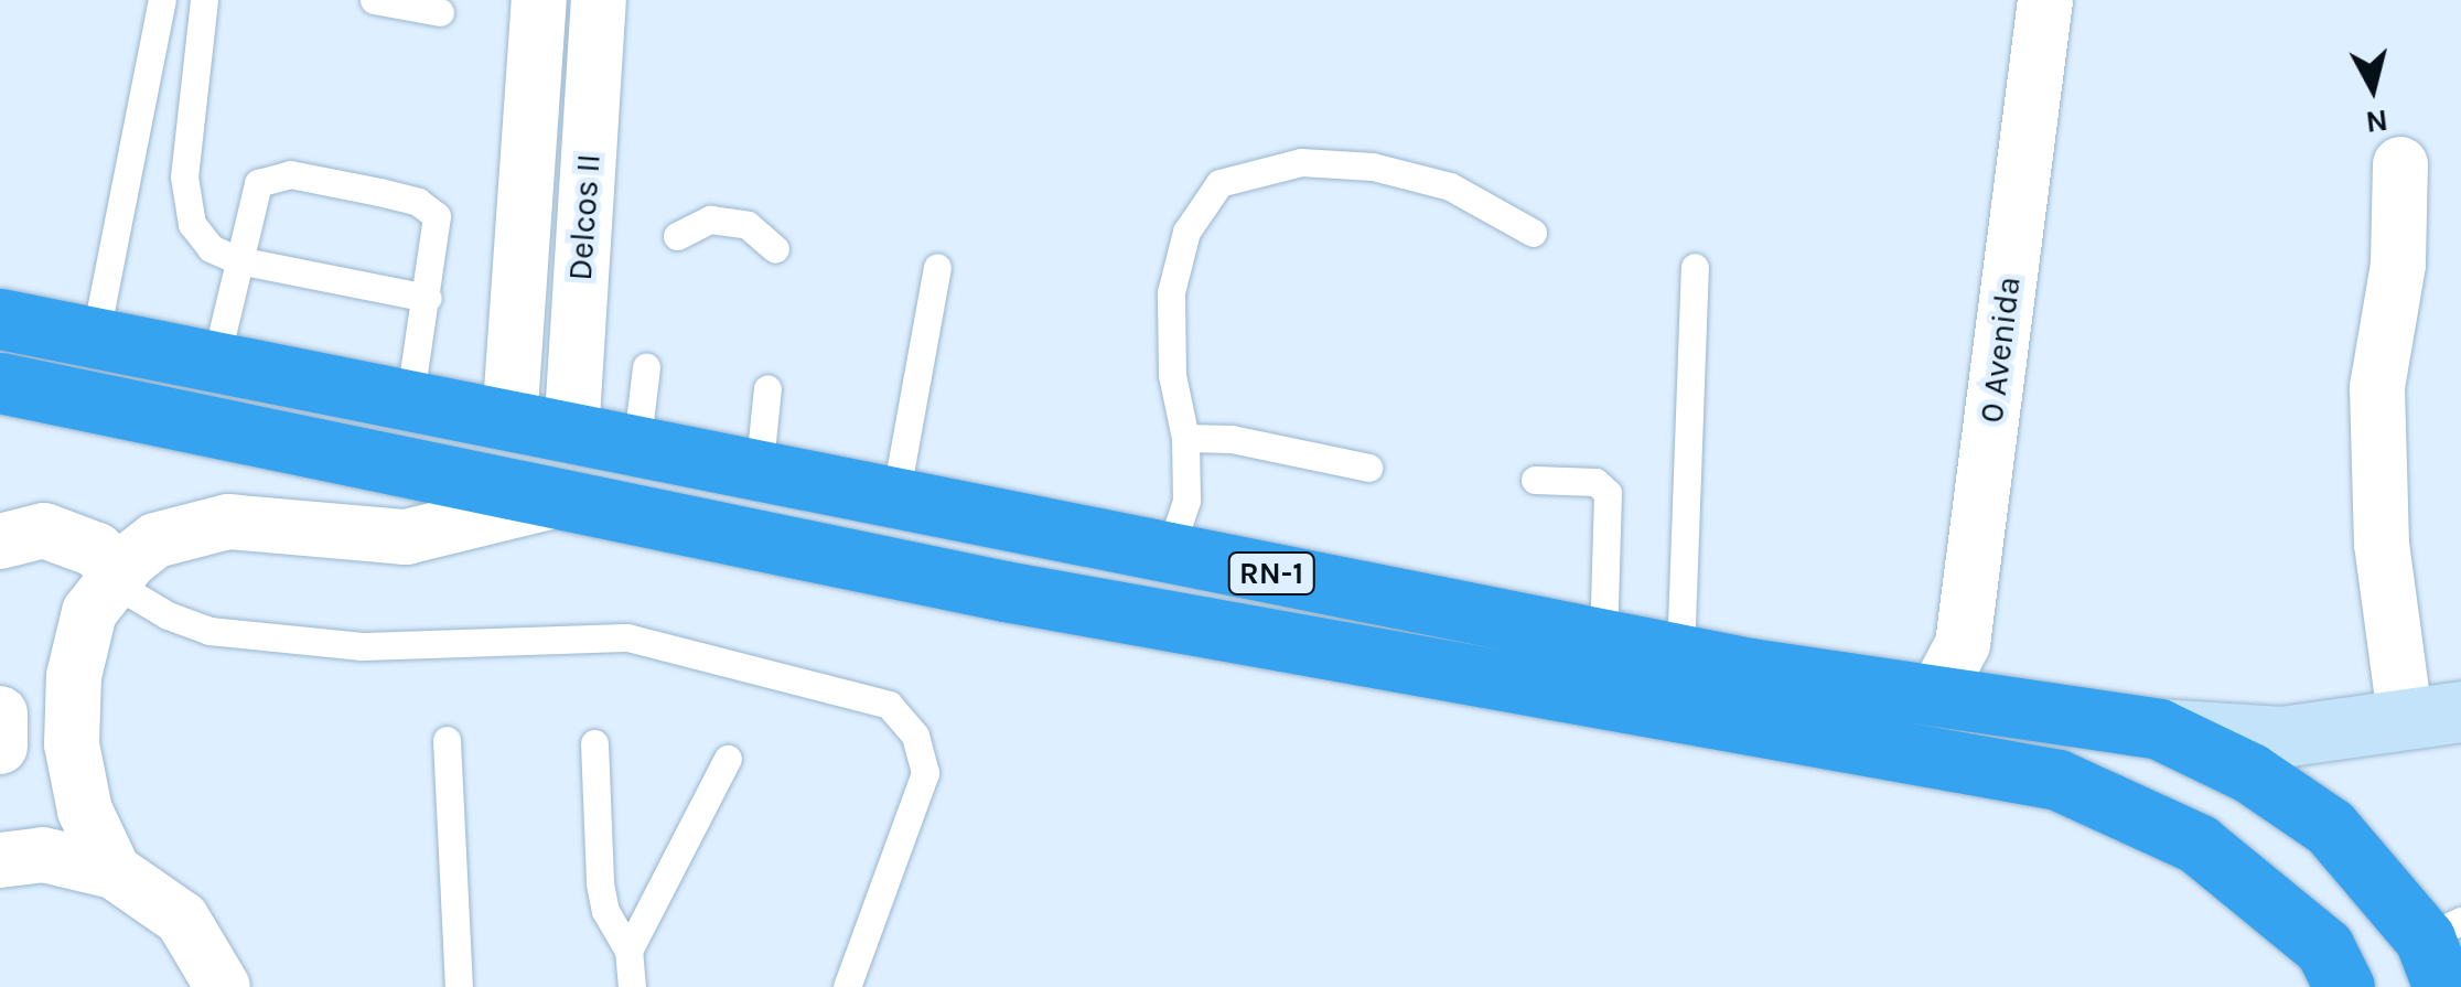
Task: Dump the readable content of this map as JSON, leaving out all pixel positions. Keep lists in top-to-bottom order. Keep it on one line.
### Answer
{"streets":{"highway":["RN-1"],"street":["Delcos II","0 Avenida"]},"crossings":[["Delcos II","RN-1"],["0 Avenida","RN-1"]],"north":"bottom"}
